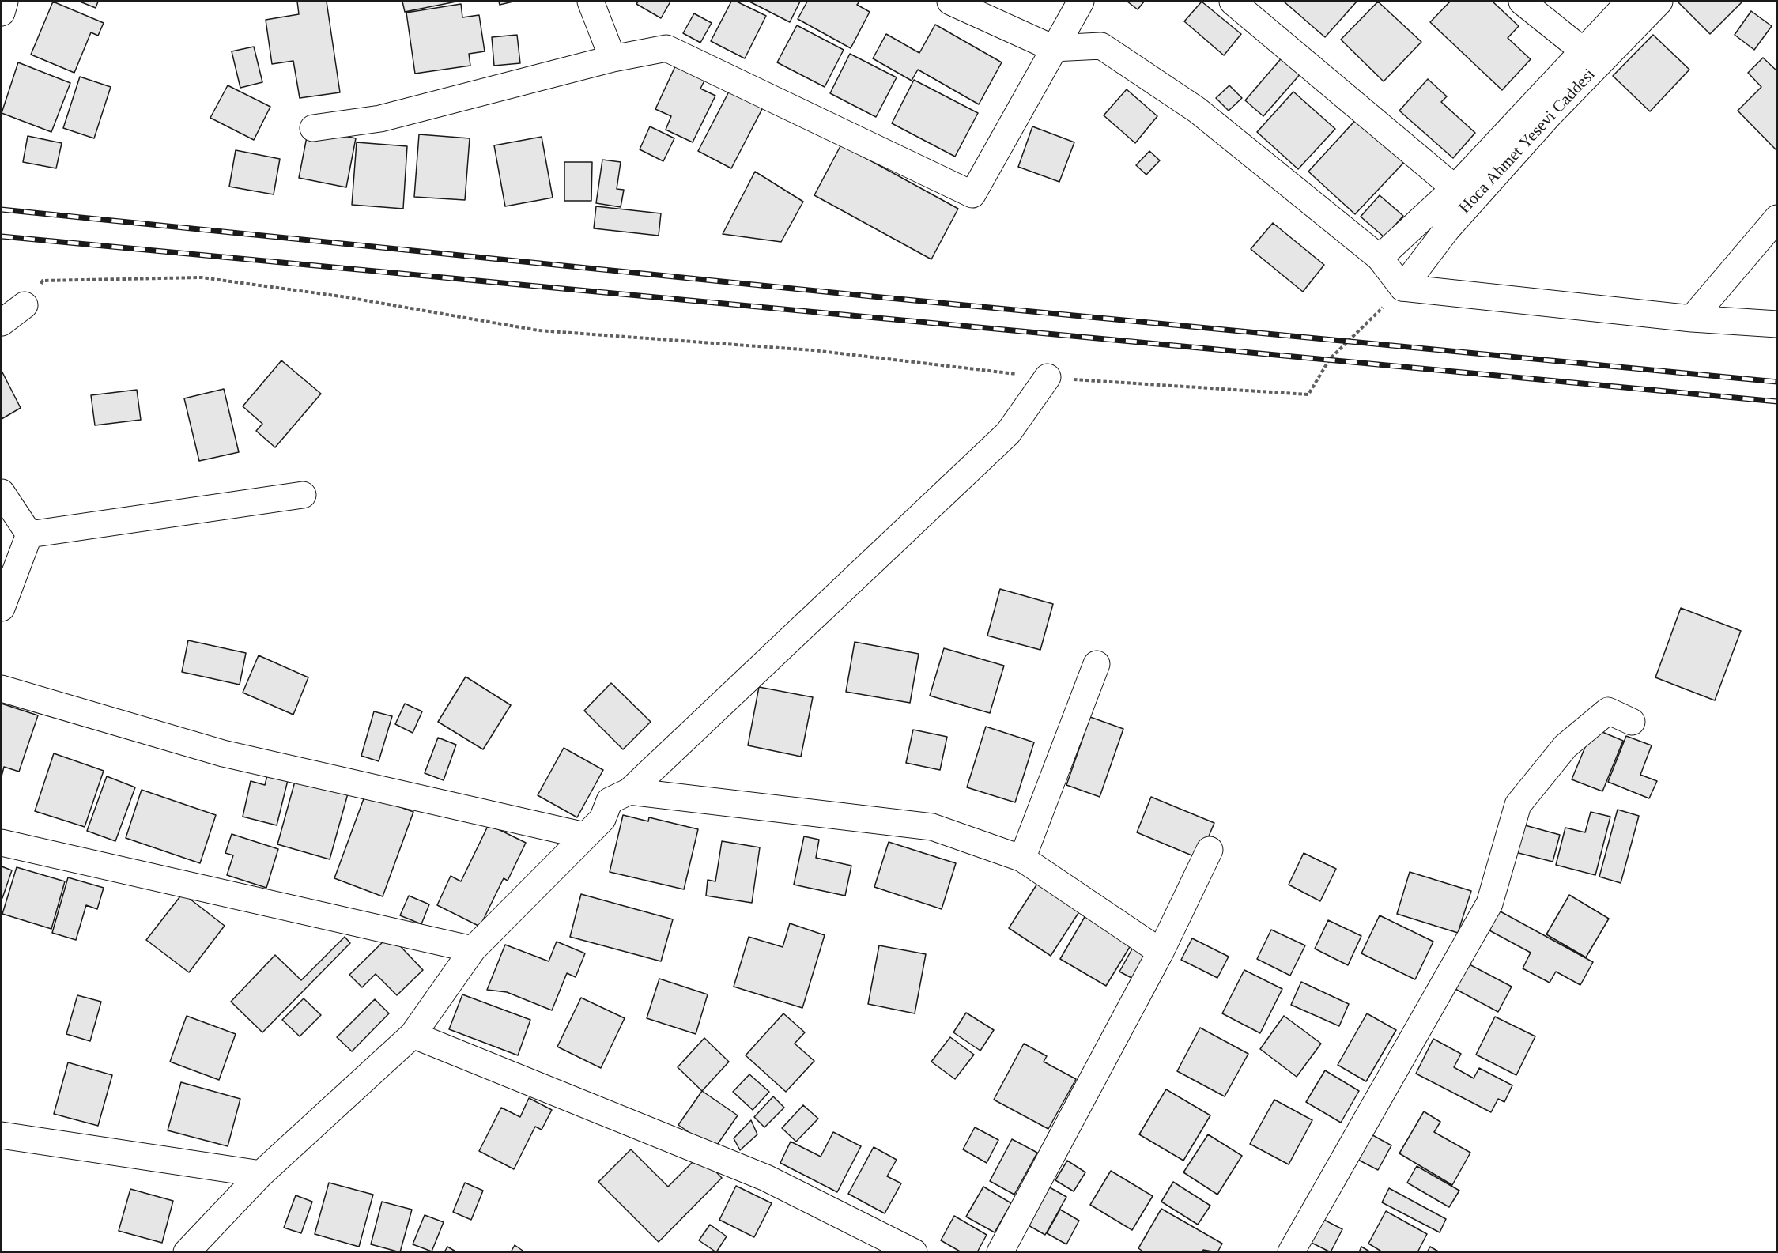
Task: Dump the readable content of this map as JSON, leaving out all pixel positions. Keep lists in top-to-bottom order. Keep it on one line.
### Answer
{"streets":{"street":["Hoca Ahmet Yesevi Caddesi"]}}
